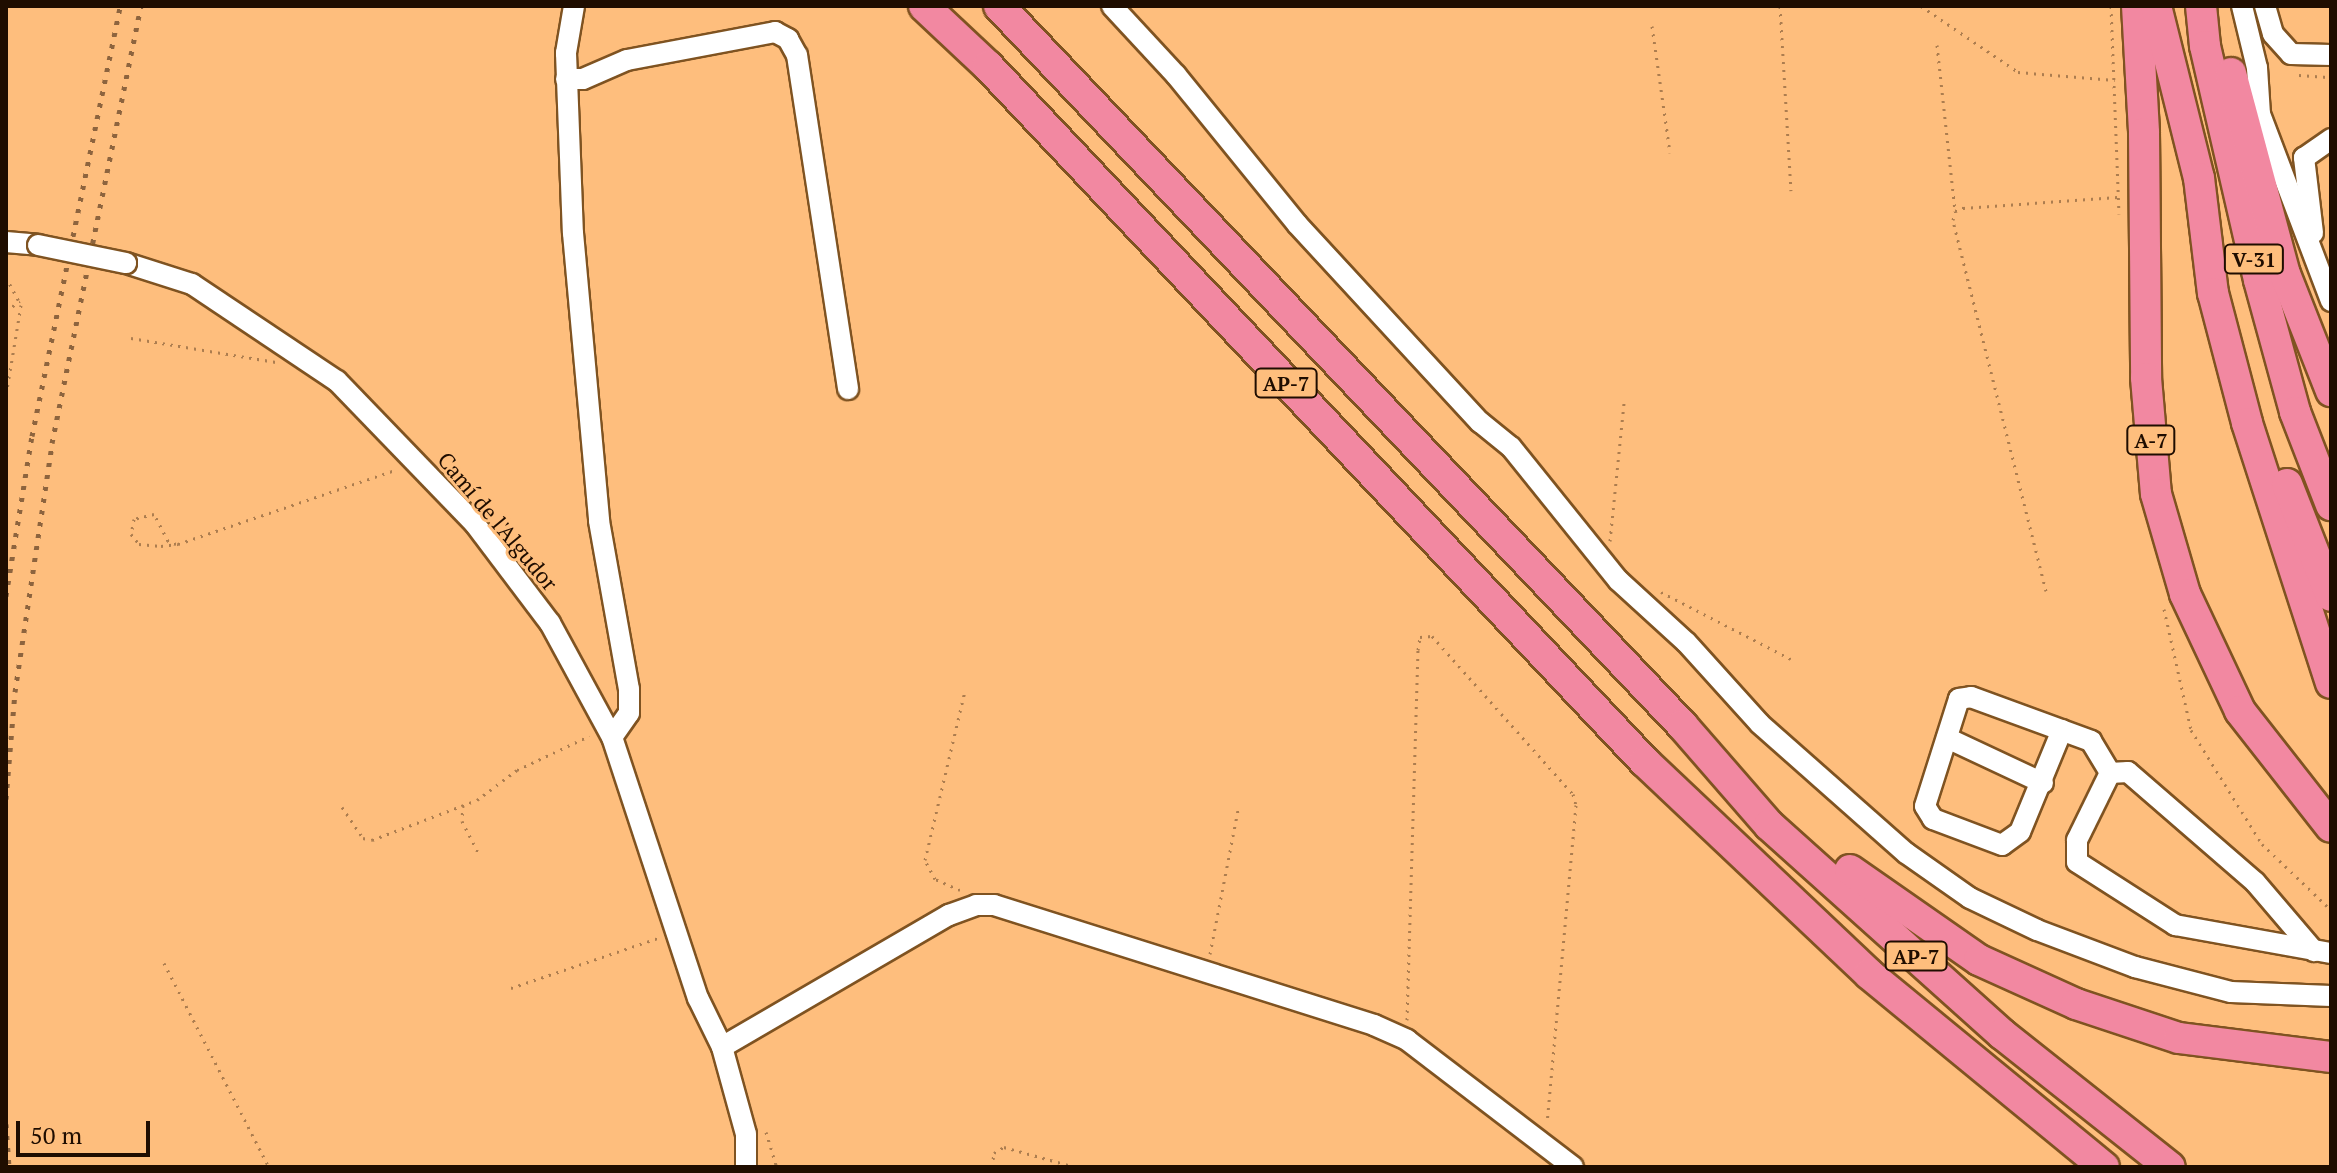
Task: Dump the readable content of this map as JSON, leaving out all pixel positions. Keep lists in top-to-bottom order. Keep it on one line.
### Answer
{"streets":{"highway":["V-31","AP-7","A-7"],"street":["Camí de l'Algudor"]},"scale_bar":"50 m"}
